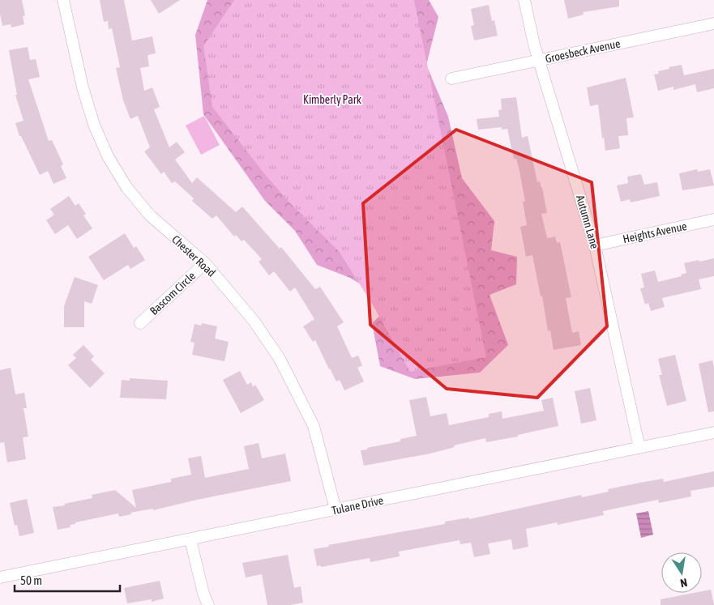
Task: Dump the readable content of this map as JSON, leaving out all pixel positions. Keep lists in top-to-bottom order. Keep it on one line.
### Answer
{"streets":{"street":["Groesbeck Avenue","Autumn Lane","Heights Avenue","Chester Road","Bascom Circle","Tulane Drive"]},"crossings":[["Groesbeck Avenue","Autumn Lane"],["Autumn Lane","Heights Avenue"],["Autumn Lane","Tulane Drive"],["Chester Road","Bascom Circle"],["Chester Road","Tulane Drive"]],"parks":["Kimberly Park"],"scale_bar":"50 m","north":"bottom"}
